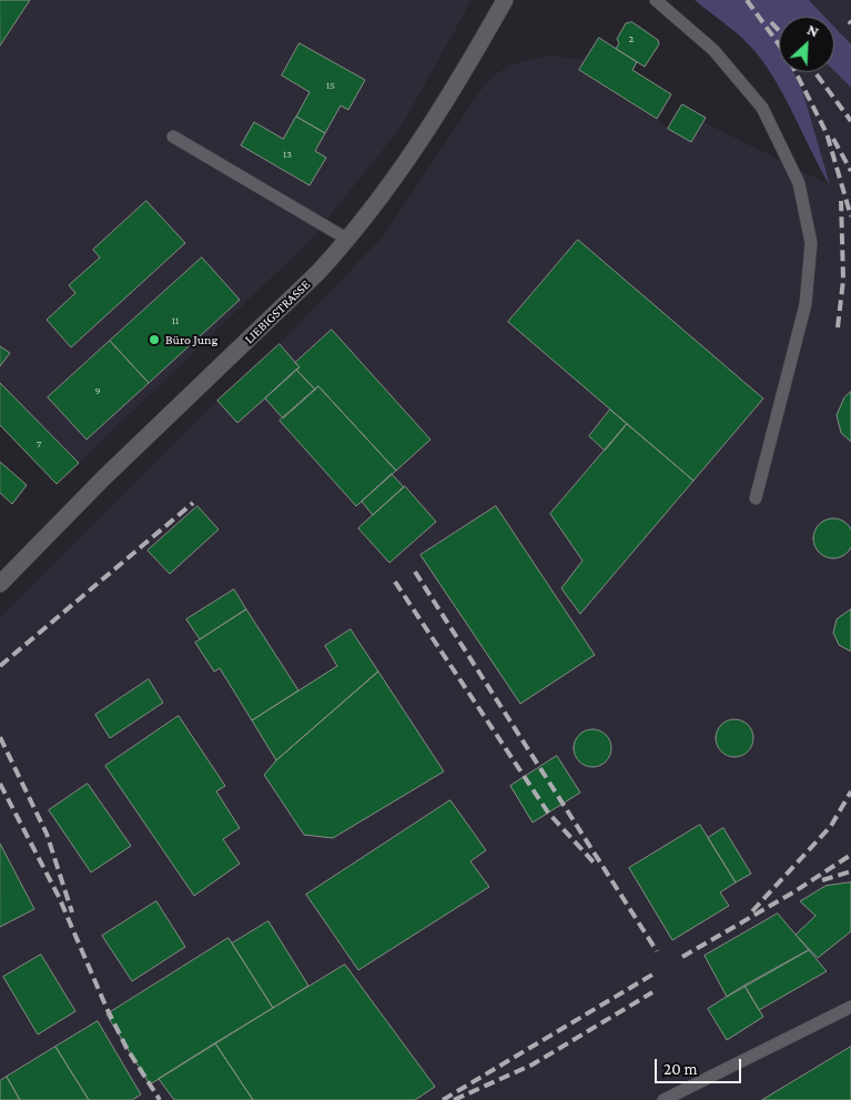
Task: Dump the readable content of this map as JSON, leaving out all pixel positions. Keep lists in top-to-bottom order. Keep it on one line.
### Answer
{"streets":{"street":["LIEBIGSTRASSE"]},"places":["Büro Jung"],"house_numbers":["2","15","13","11","9","7"],"scale_bar":"20 m","north":"top right"}
